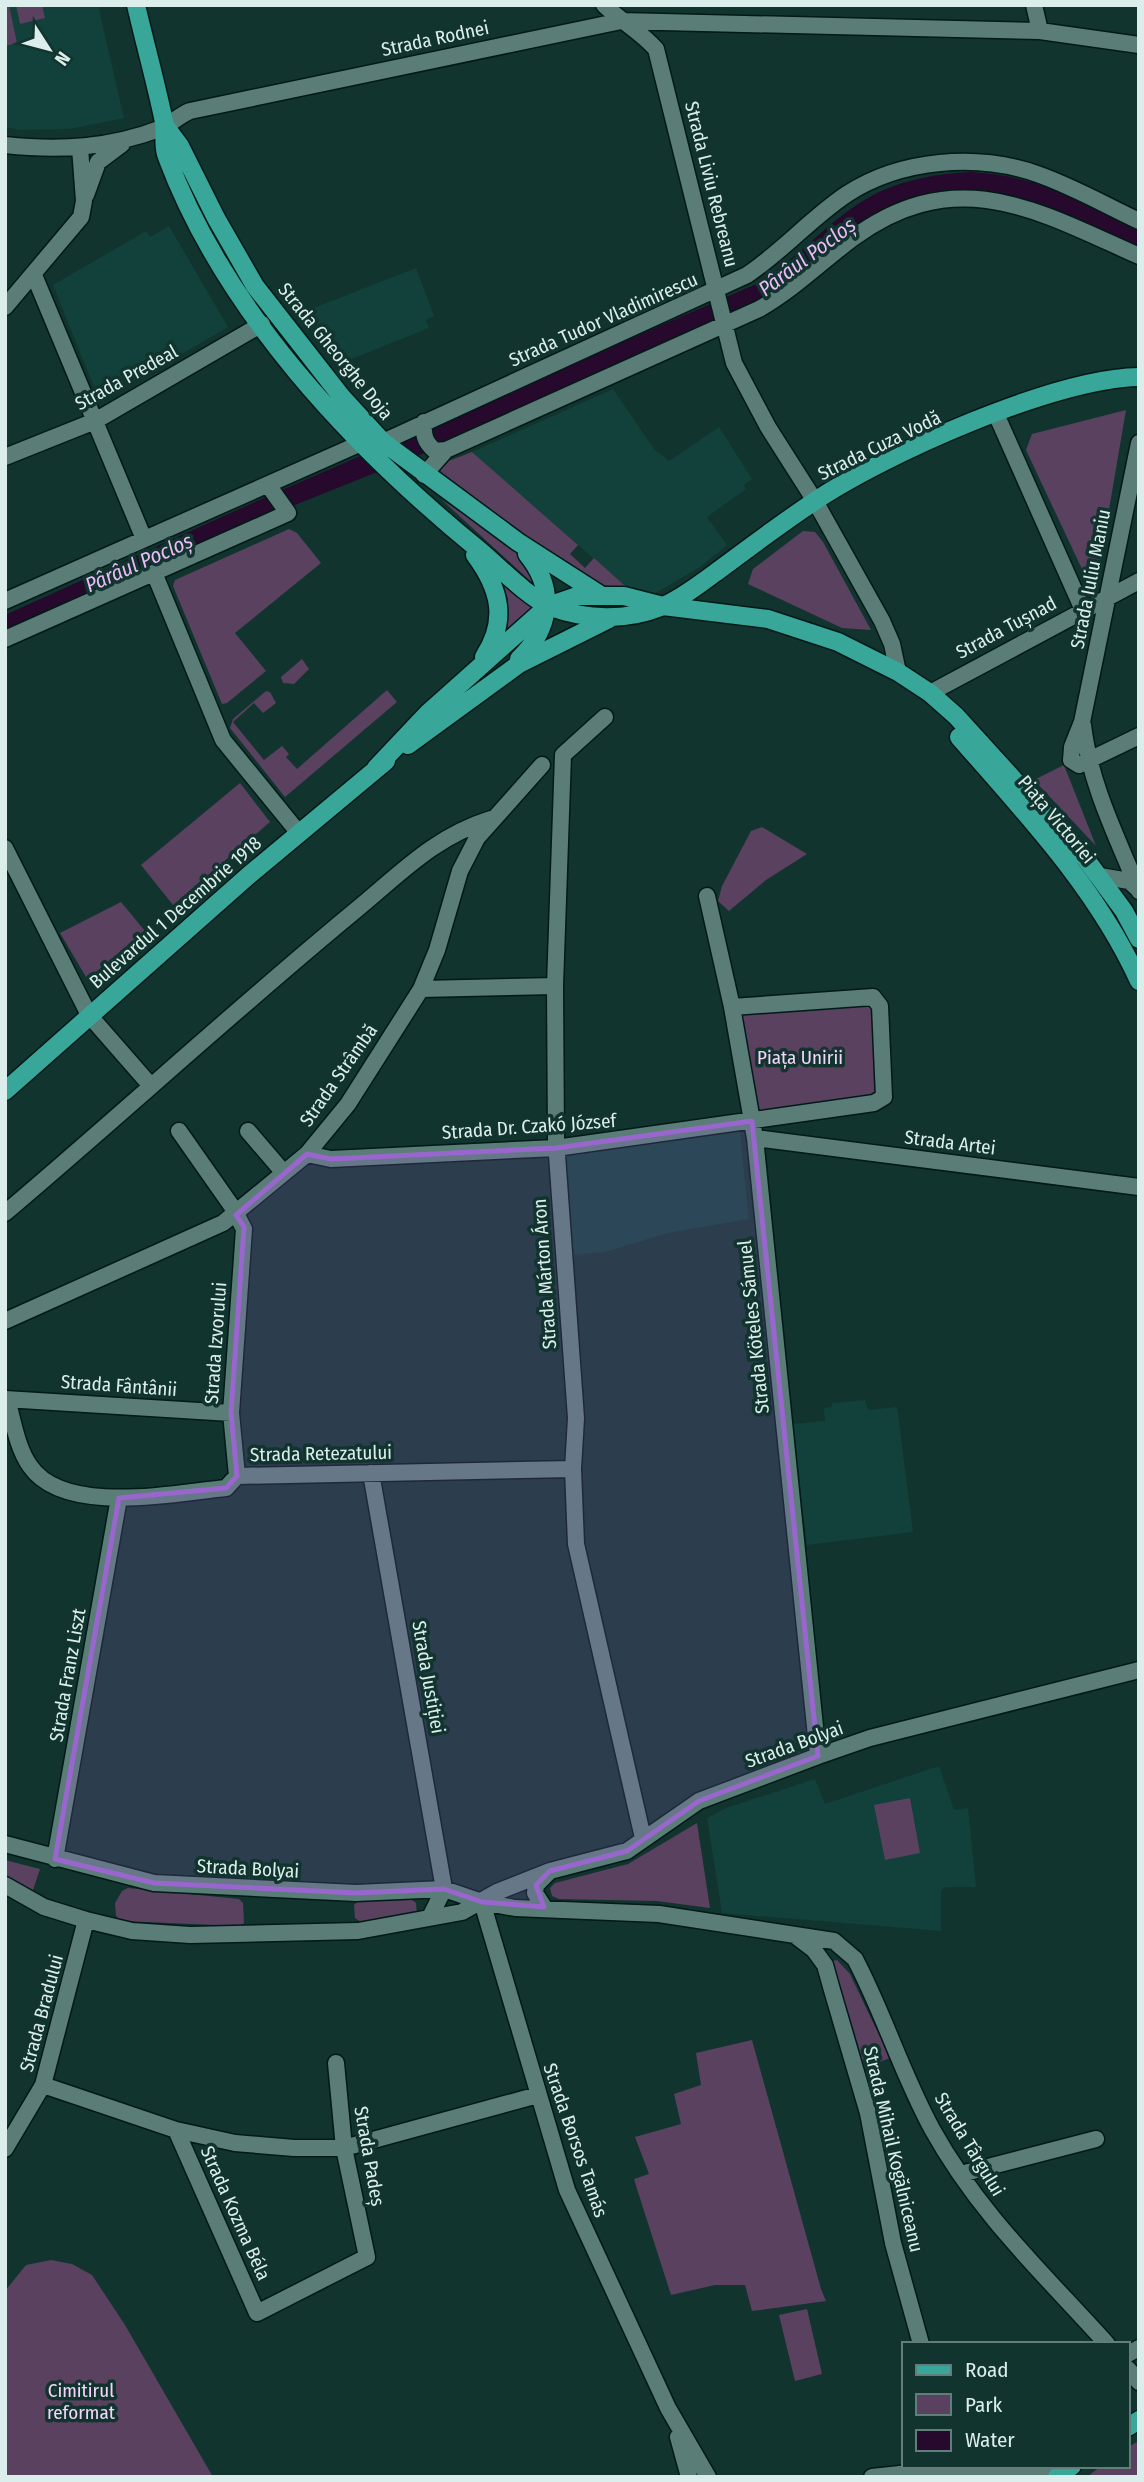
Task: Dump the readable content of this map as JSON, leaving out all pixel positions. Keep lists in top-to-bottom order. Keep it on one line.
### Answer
{"streets":{"main road":["Strada Gheorghe Doja","Strada Cuza Vodă","Piața Victoriei","Bulevardul 1 Decembrie 1918"],"street":["Strada Rodnei","Strada Liviu Rebreanu","Strada Tudor Vladimirescu","Strada Predeal","Strada Iuliu Maniu","Strada Tușnad","Strada Strâmbă","Strada Dr. Czakó József","Strada Artei","Strada Márton Áron","Strada Köteles Sámuel","Strada Izvorului","Strada Fântânii","Strada Retezatului","Strada Franz Liszt","Strada Justiției","Strada Bolyai","Strada Bradului","Strada Borsos Tamás","Strada Târgului","Strada Mihail Kogălniceanu","Strada Padeș","Strada Kozma Béla"]},"crossings":[["Strada Rodnei","Strada Liviu Rebreanu"],["Strada Rodnei","Strada Gheorghe Doja"],["Strada Liviu Rebreanu","Strada Tudor Vladimirescu"],["Strada Liviu Rebreanu","Strada Cuza Vodă"],["Strada Liviu Rebreanu","Piața Victoriei"],["Strada Tudor Vladimirescu","Strada Gheorghe Doja"],["Strada Gheorghe Doja","Strada Predeal"],["Strada Gheorghe Doja","Piața Victoriei"],["Strada Gheorghe Doja","Bulevardul 1 Decembrie 1918"],["Strada Cuza Vodă","Piața Victoriei"],["Strada Iuliu Maniu","Strada Tușnad"],["Strada Tușnad","Piața Victoriei"],["Piața Victoriei","Bulevardul 1 Decembrie 1918"],["Strada Strâmbă","Strada Dr. Czakó József"],["Strada Strâmbă","Strada Izvorului"],["Strada Dr. Czakó József","Strada Márton Áron"],["Strada Dr. Czakó József","Strada Köteles Sámuel"],["Strada Artei","Strada Köteles Sámuel"],["Strada Márton Áron","Strada Retezatului"],["Strada Márton Áron","Strada Bolyai"],["Strada Köteles Sámuel","Strada Bolyai"],["Strada Izvorului","Strada Fântânii"],["Strada Izvorului","Strada Retezatului"],["Strada Fântânii","Strada Retezatului"],["Strada Retezatului","Strada Franz Liszt"],["Strada Retezatului","Strada Justiției"],["Strada Franz Liszt","Strada Bolyai"],["Strada Justiției","Strada Bolyai"],["Strada Bolyai","Strada Bradului"],["Strada Bolyai","Strada Borsos Tamás"],["Strada Bolyai","Strada Târgului"],["Strada Bolyai","Strada Mihail Kogălniceanu"],["Strada Târgului","Strada Mihail Kogălniceanu"],["Strada Padeș","Strada Kozma Béla"]],"water":["Pârâul Pocloș"],"parks":["Piața Unirii","Cimitirul reformat"],"legend":["Road","Park","Water"],"north":"bottom right"}
